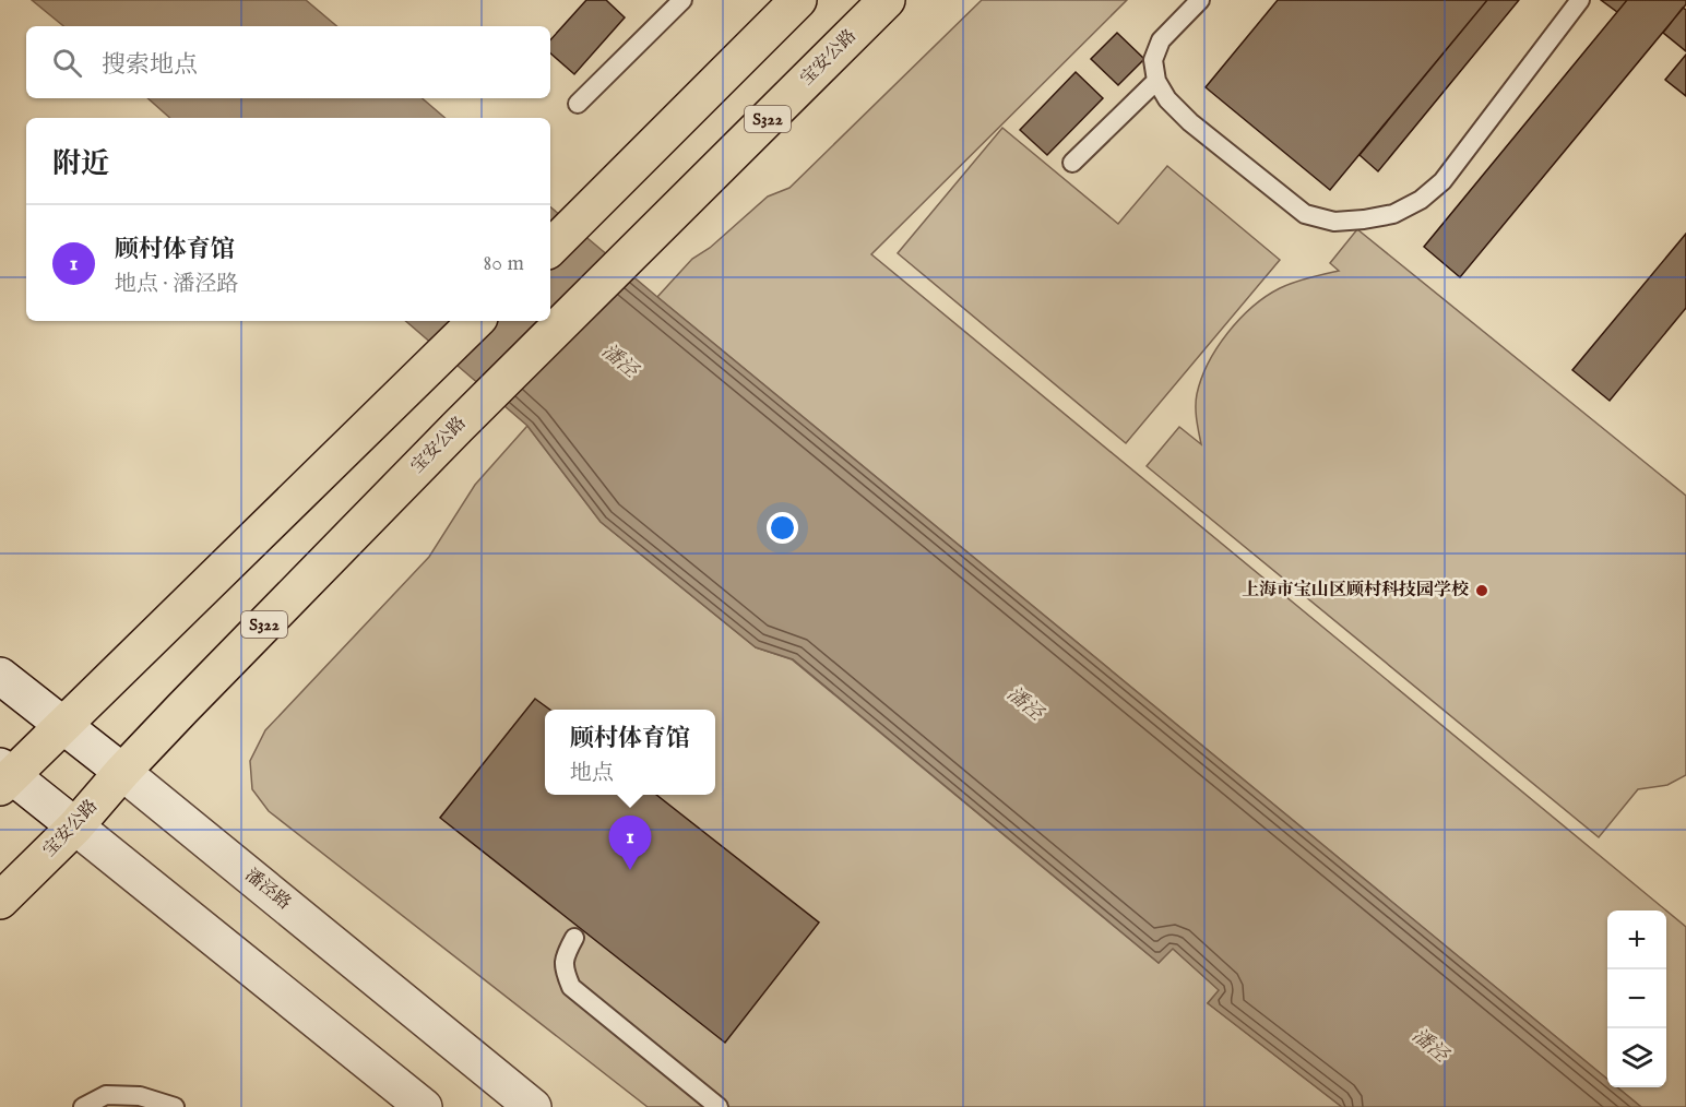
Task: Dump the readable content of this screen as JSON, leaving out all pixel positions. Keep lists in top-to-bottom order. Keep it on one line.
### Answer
{"streets":{"main road":["宝安公路","S322"],"street":["潘泾路"]},"crossings":[["宝安公路","潘泾路"]],"water":["潘泾"],"places":["上海市宝山区顾村科技园学校"],"page":{"search":"搜索地点","heading":"附近","list":[{"mark":"1","name":"顾村体育馆","note":"地点 · 潘泾路","value":"80 m"}],"popup":["顾村体育馆","地点"],"pins":"1","map_buttons":["+","−"]}}
